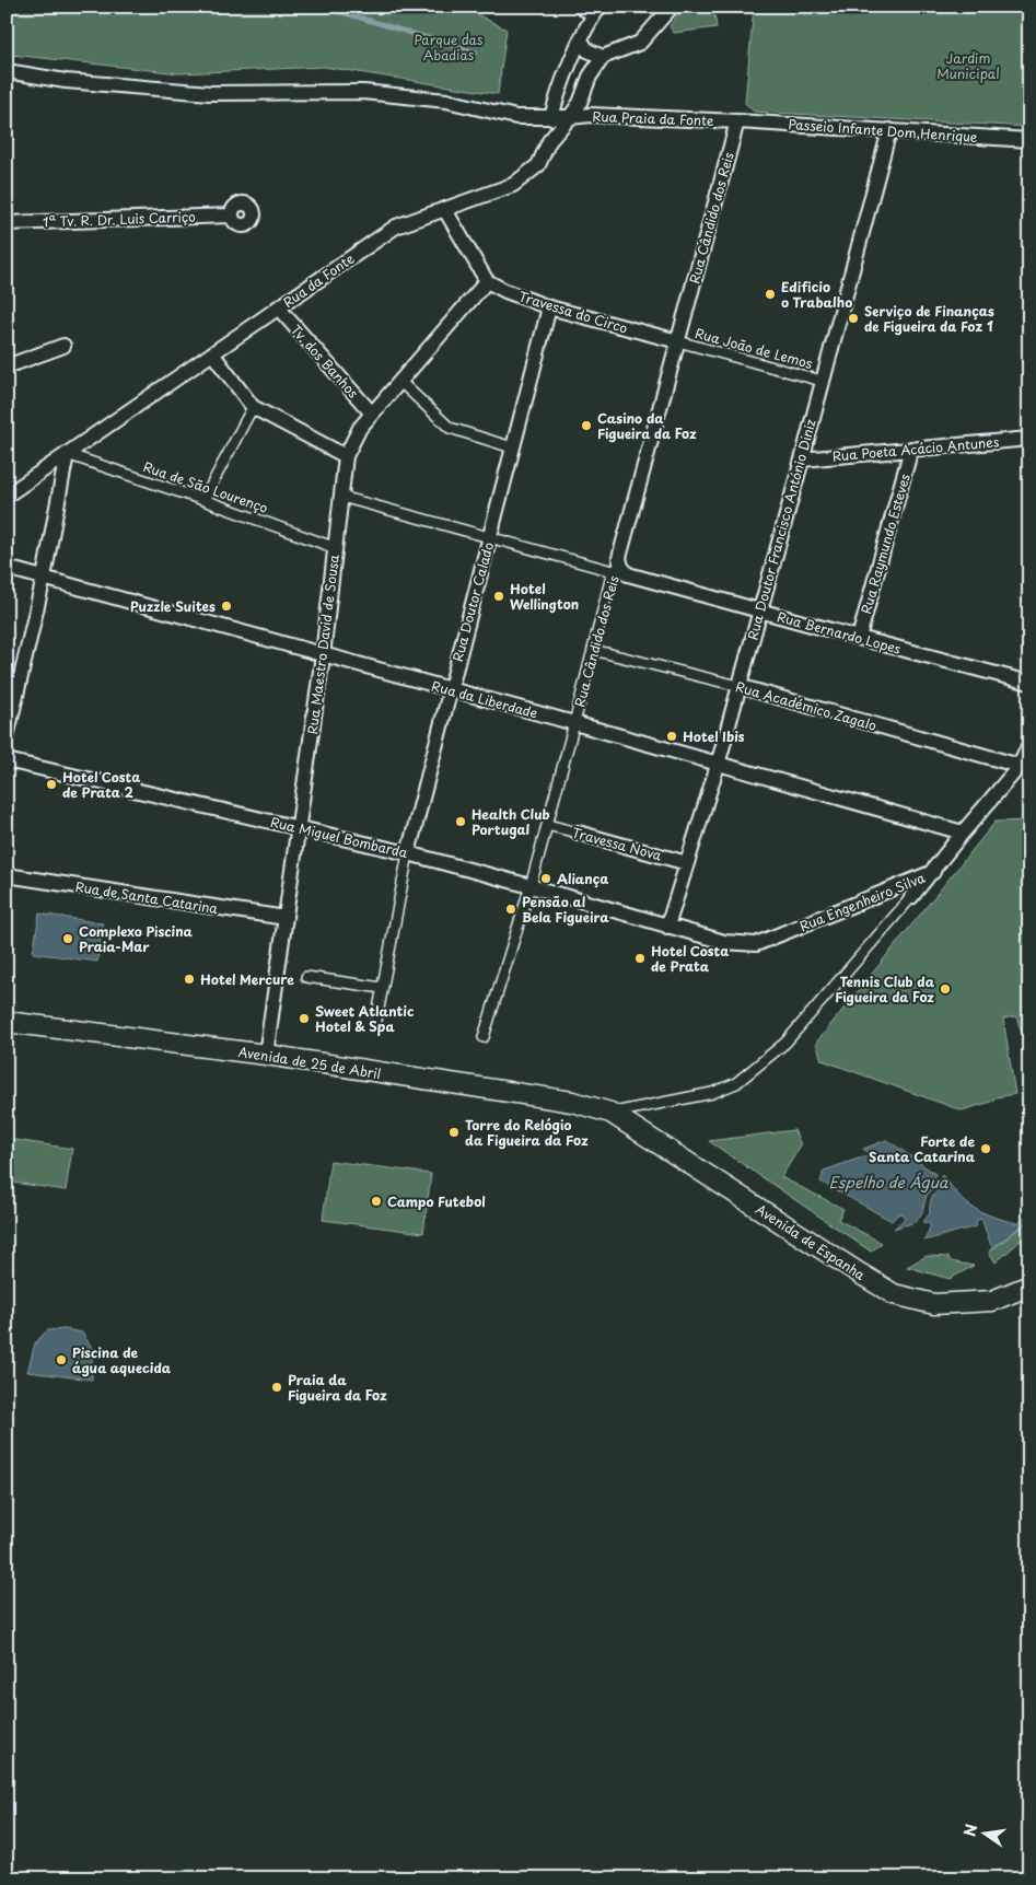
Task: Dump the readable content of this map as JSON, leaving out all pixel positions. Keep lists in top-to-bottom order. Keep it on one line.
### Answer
{"streets":{"main road":["Avenida de 25 de Abril","Avenida de Espanha"],"street":["Rua Praia da Fonte","Passeio Infante Dom Henrique","Rua Cândido dos Reis","1ª Tv. R. Dr. Luis Carriço","Rua da Fonte","Travessa do Circo","Rua João de Lemos","Tv. dos Banhos","Rua Poeta Acácio Antunes","Rua de São Lourenço","Rua Doutor Francisco António Diniz","Rua Raymundo Esteves","Rua Doutor Calado","Rua Bernardo Lopes","Rua Maestro David de Sousa","Rua da Liberdade","Rua Académico Zagalo","Rua Miguel Bombarda","Travessa Nova","Rua de Santa Catarina","Rua Engenheiro Silva"]},"crossings":[["Rua Praia da Fonte","Passeio Infante Dom Henrique"],["Rua Praia da Fonte","Rua Cândido dos Reis"],["Rua Praia da Fonte","Rua da Fonte"],["Passeio Infante Dom Henrique","Rua Cândido dos Reis"],["Passeio Infante Dom Henrique","Rua Doutor Francisco António Diniz"],["Rua Cândido dos Reis","Travessa do Circo"],["Rua Cândido dos Reis","Rua João de Lemos"],["Rua Cândido dos Reis","Rua Bernardo Lopes"],["Rua Cândido dos Reis","Rua da Liberdade"],["Rua Cândido dos Reis","Rua Académico Zagalo"],["Rua Cândido dos Reis","Rua Miguel Bombarda"],["Rua Cândido dos Reis","Travessa Nova"],["Rua da Fonte","Tv. dos Banhos"],["Rua da Fonte","Rua de São Lourenço"],["Travessa do Circo","Rua João de Lemos"],["Travessa do Circo","Rua Doutor Calado"],["Travessa do Circo","Rua Maestro David de Sousa"],["Rua João de Lemos","Rua Doutor Francisco António Diniz"],["Tv. dos Banhos","Rua Maestro David de Sousa"],["Rua Poeta Acácio Antunes","Rua Doutor Francisco António Diniz"],["Rua Poeta Acácio Antunes","Rua Raymundo Esteves"],["Rua de São Lourenço","Rua Maestro David de Sousa"],["Rua Doutor Francisco António Diniz","Rua Bernardo Lopes"],["Rua Doutor Francisco António Diniz","Rua da Liberdade"],["Rua Doutor Francisco António Diniz","Rua Académico Zagalo"],["Rua Doutor Francisco António Diniz","Rua Miguel Bombarda"],["Rua Doutor Francisco António Diniz","Travessa Nova"],["Rua Doutor Francisco António Diniz","Rua Engenheiro Silva"],["Rua Raymundo Esteves","Rua Bernardo Lopes"],["Rua Doutor Calado","Rua Bernardo Lopes"],["Rua Doutor Calado","Rua da Liberdade"],["Rua Doutor Calado","Rua Miguel Bombarda"],["Rua Bernardo Lopes","Rua Maestro David de Sousa"],["Rua Maestro David de Sousa","Rua da Liberdade"],["Rua Maestro David de Sousa","Rua Miguel Bombarda"],["Rua Maestro David de Sousa","Rua de Santa Catarina"],["Rua Maestro David de Sousa","Avenida de 25 de Abril"],["Rua da Liberdade","Rua Engenheiro Silva"],["Rua Académico Zagalo","Rua Engenheiro Silva"],["Rua Miguel Bombarda","Rua Engenheiro Silva"],["Avenida de 25 de Abril","Avenida de Espanha"]],"water":["Espelho de Água"],"parks":["Parque das Abadias","Jardim Municipal"],"places":["Edificio o Trabalho","Serviço de Finanças de Figueira da Foz 1","Casino da Figueira da Foz","Hotel Wellington","Puzzle Suites","Hotel Ibis","Hotel Costa de Prata 2","Health Club Portugal","Aliança","Pensão al Bela Figueira","Complexo Piscina Praia-Mar","Hotel Costa de Prata","Hotel Mercure","Tennis Club da Figueira da Foz","Sweet Atlantic Hotel & Spa","Torre do Relógio da Figueira da Foz","Forte de Santa Catarina","Campo Futebol","Piscina de água aquecida","Praia da Figueira da Foz"],"north":"left"}
